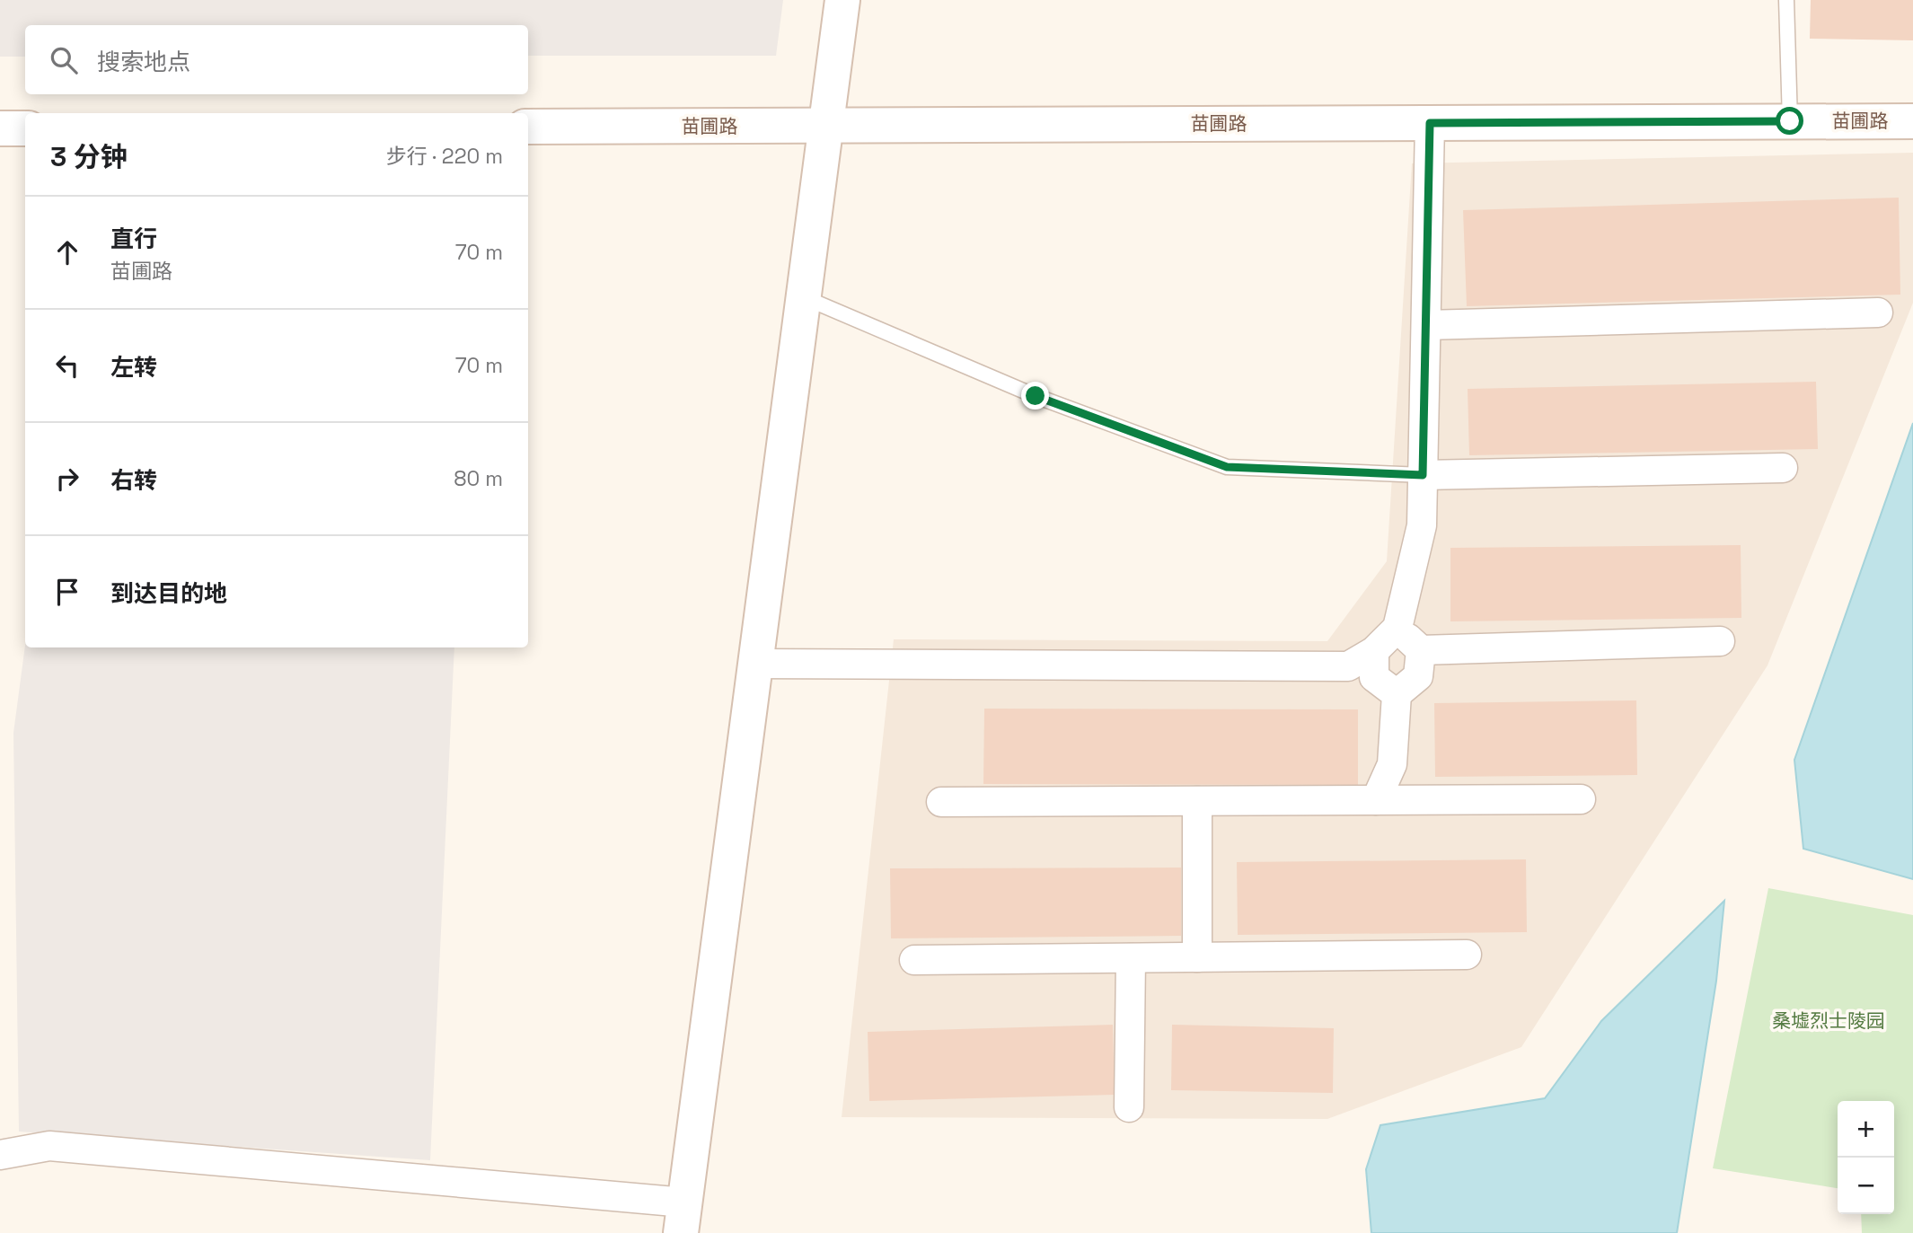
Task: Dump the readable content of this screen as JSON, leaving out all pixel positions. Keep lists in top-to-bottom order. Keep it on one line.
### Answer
{"streets":{"street":["苗圃路"]},"parks":["桑墟烈士陵园"],"page":{"search":"搜索地点","heading":["3 分钟","步行 · 220 m"],"list":[["直行","苗圃路","70 m"],["左转","70 m"],["右转","80 m"],"到达目的地"],"map_buttons":["+","−"]}}
